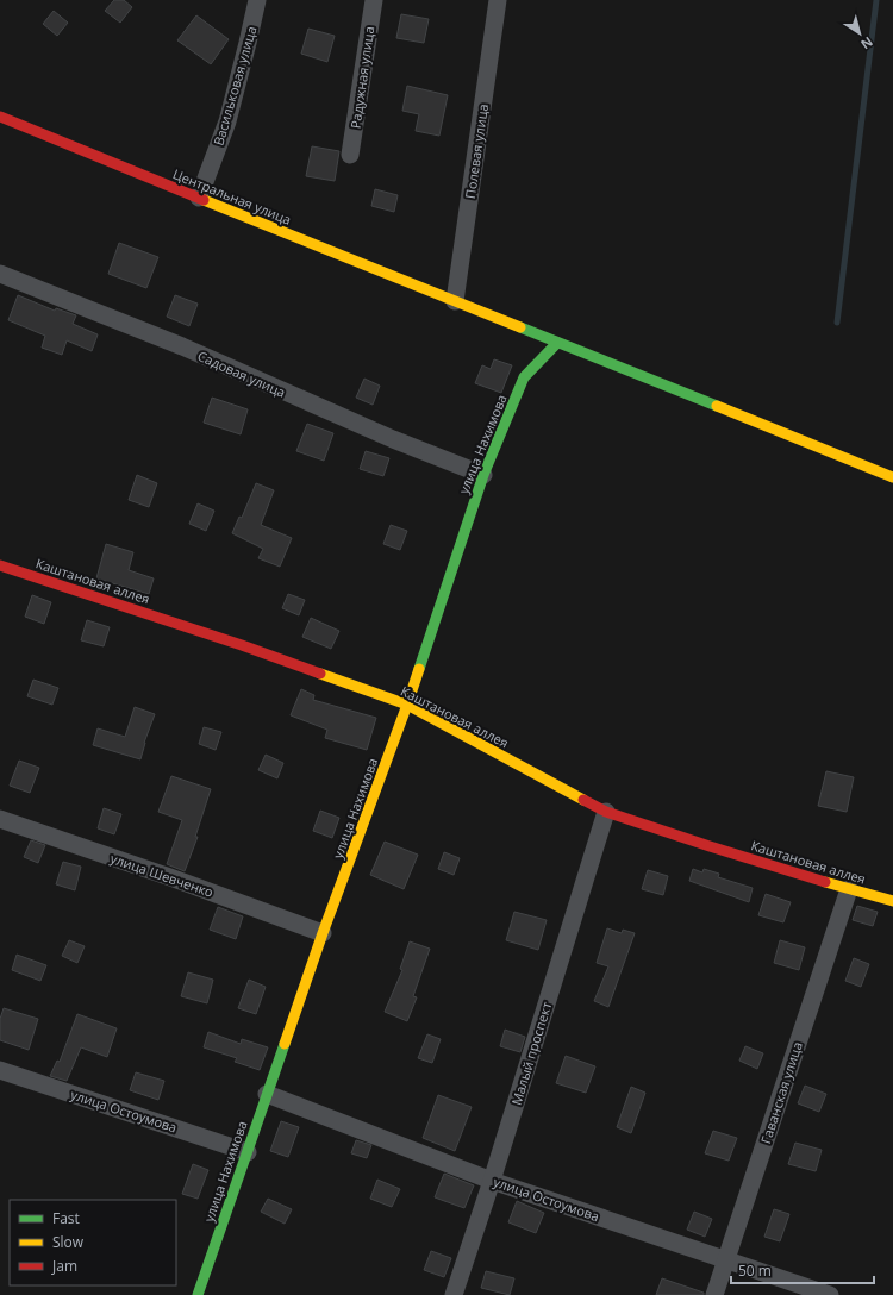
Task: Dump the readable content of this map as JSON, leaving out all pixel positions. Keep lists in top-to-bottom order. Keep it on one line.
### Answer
{"streets":{"street":["Радужная улица","Васильковая улица","Полевая улица","Центральная улица","Садовая улица","улица Нахимова","Каштановая аллея","улица Шевченко","Малый проспект","Гаванская улица","улица Остоумова"]},"crossings":[["Васильковая улица","Центральная улица"],["Полевая улица","Центральная улица"],["Центральная улица","улица Нахимова"],["Садовая улица","улица Нахимова"],["улица Нахимова","Каштановая аллея"],["улица Нахимова","улица Шевченко"],["улица Нахимова","улица Остоумова"],["Каштановая аллея","Малый проспект"],["Каштановая аллея","Гаванская улица"],["Малый проспект","улица Остоумова"],["Гаванская улица","улица Остоумова"]],"legend":["Fast","Slow","Jam"],"scale_bar":"50 m","north":"bottom right"}
